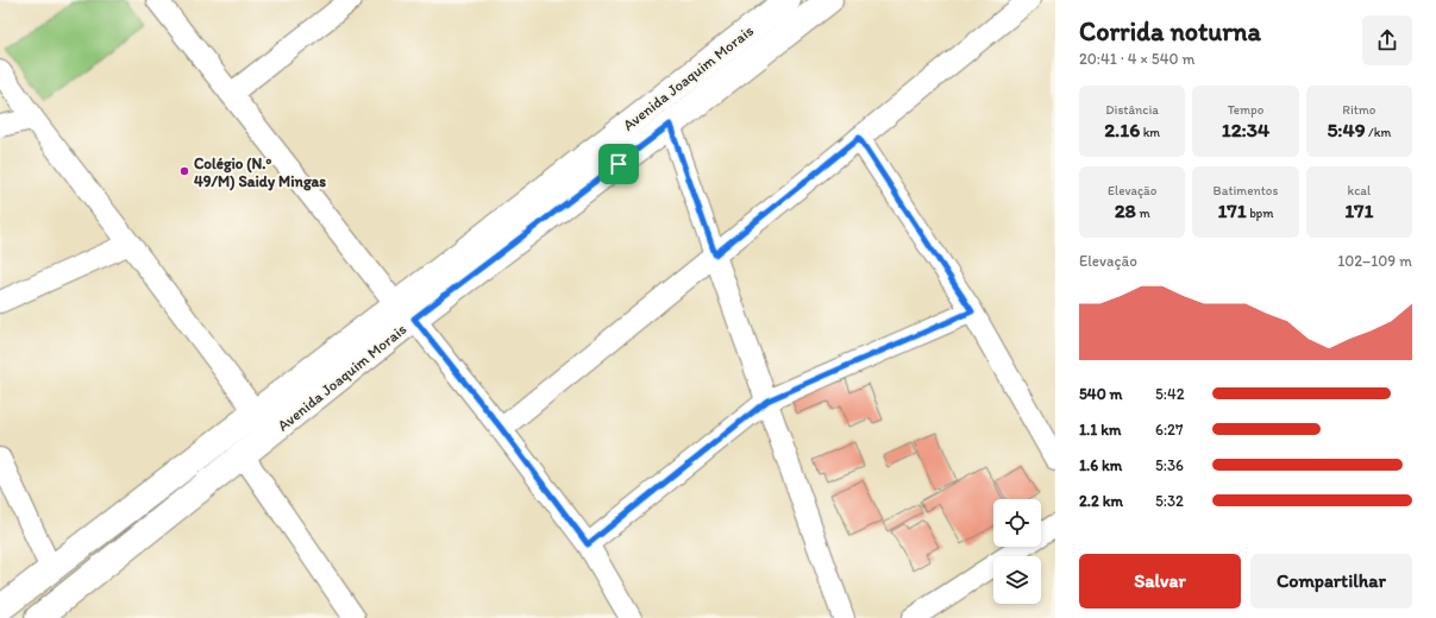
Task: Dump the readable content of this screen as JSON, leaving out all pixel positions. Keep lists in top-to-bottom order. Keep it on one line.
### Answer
{"streets":{"street":["Avenida Joaquim Morais"]},"places":["Colégio (N.º 49/M) Saidy Mingas"],"page":{"heading":["Corrida noturna","20:41 · 4 × 540 m"],"stats":[["Distância","2.16 km"],["Tempo","12:34"],["Ritmo","5:49 /km"],["Elevação","28 m"],["Batimentos","171 bpm"],["kcal","171"]],"chart":["Elevação","102–109 m"],"list":[{"name":"540 m","note":"5:42"},{"name":"1.1 km","note":"6:27"},{"name":"1.6 km","note":"5:36"},{"name":"2.2 km","note":"5:32"}],"buttons":["Salvar","Compartilhar"]}}
